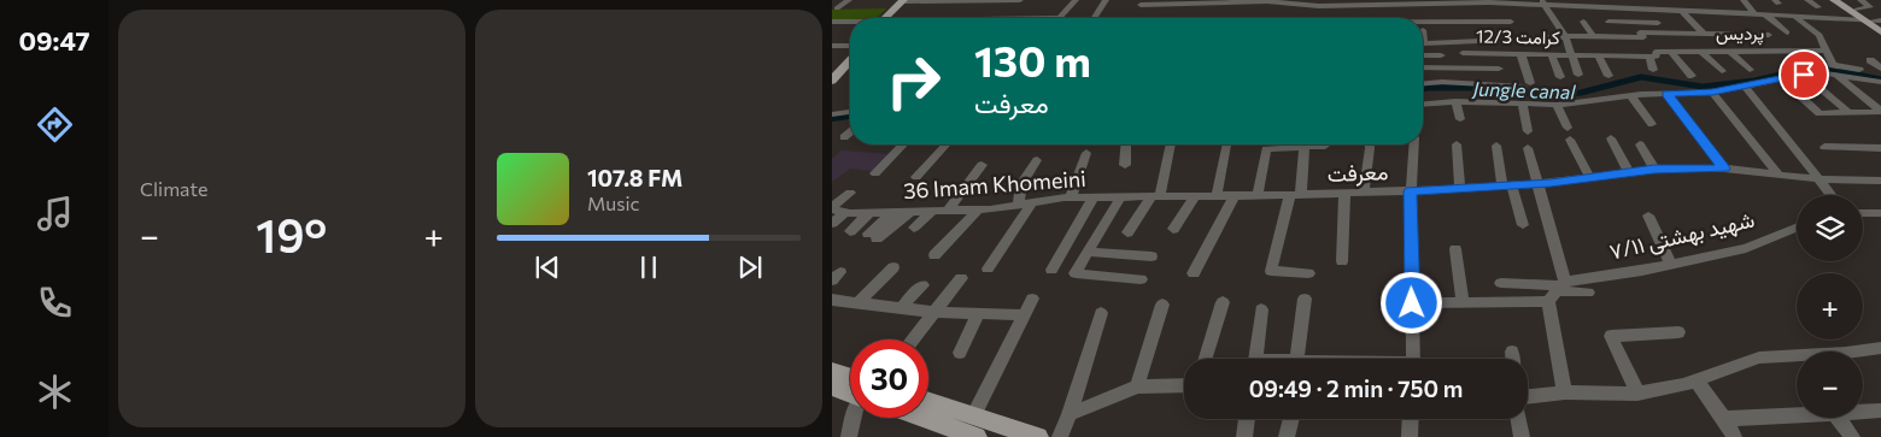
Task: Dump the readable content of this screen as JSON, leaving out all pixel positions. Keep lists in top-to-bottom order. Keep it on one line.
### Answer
{"streets":{"street":["پردیس","کرامت 12/3","معرفت","36 Imam Khomeini","شهید بهشتی ۷/۱۱"]},"crossings":[["پردیس","کرامت 12/3"],["معرفت","36 Imam Khomeini"]],"water":["Jungle canal"],"page":{"tabs":"09:47","tile":"Climate","turn":["130 m","معرفت"],"song":["107.8 FM","Music"],"map_buttons":["+","−"],"heat":["−","19°","+"],"limit":"30","trip":"09:49 · 2 min · 750 m"}}
